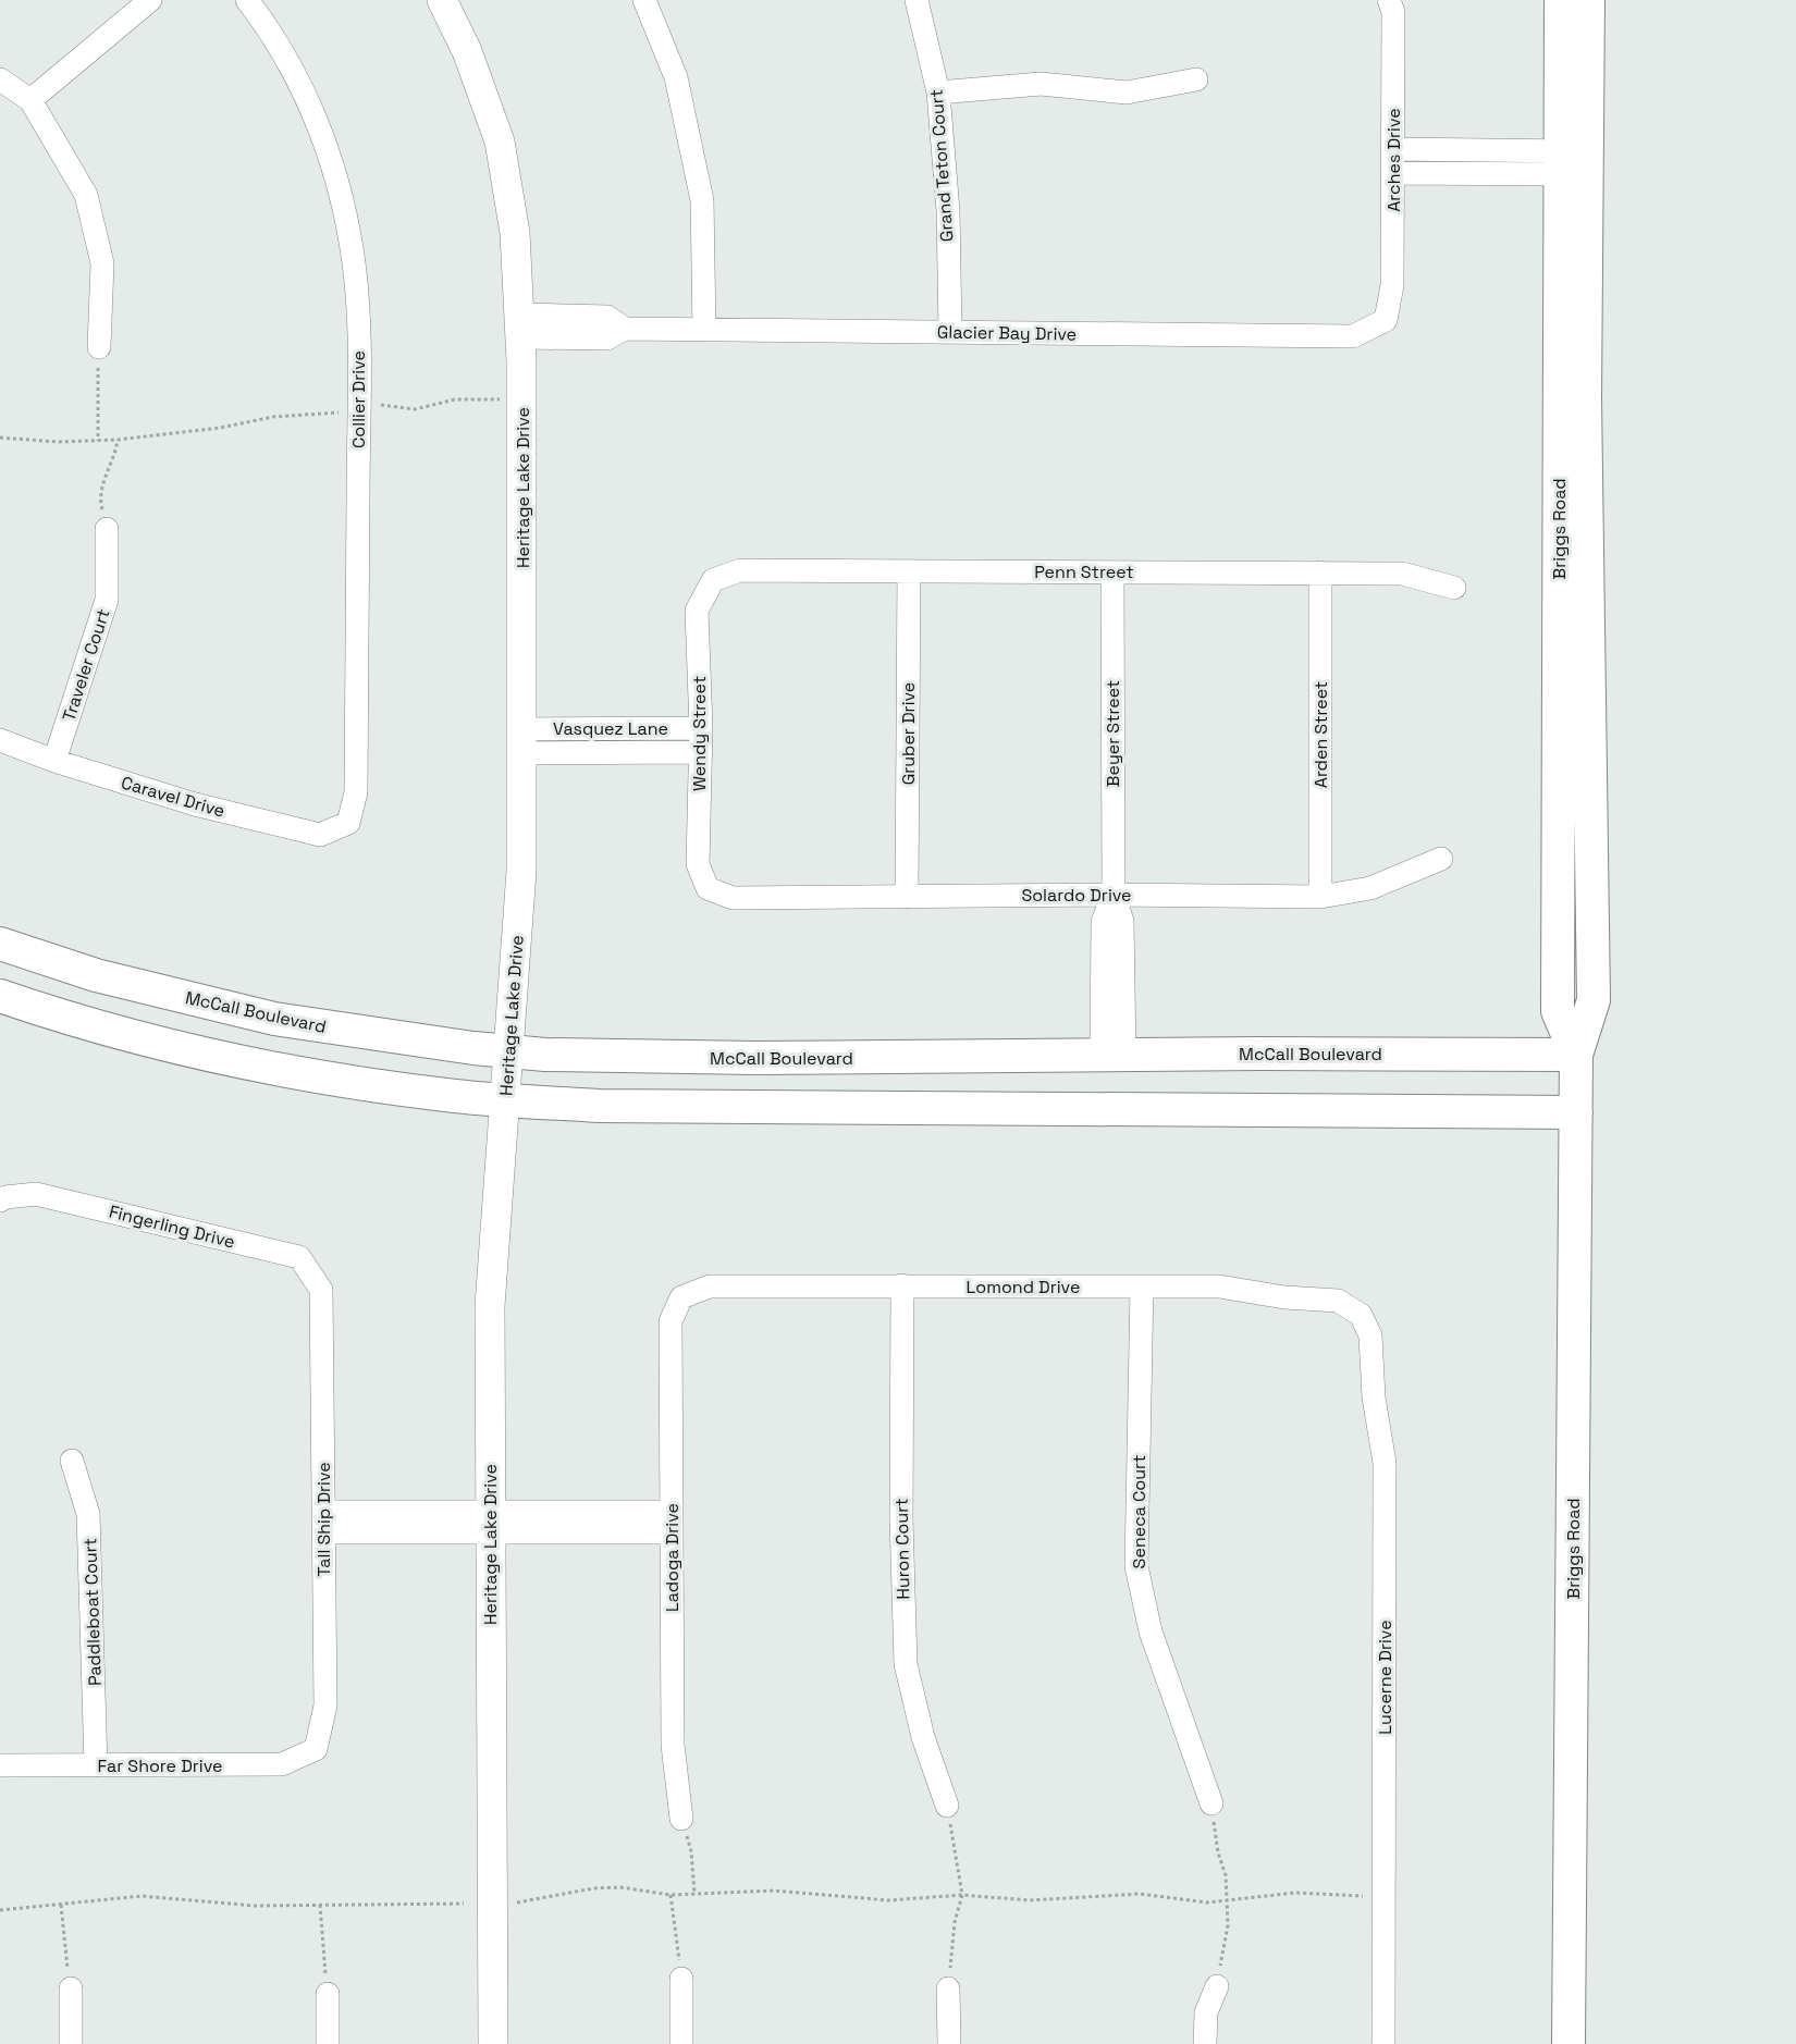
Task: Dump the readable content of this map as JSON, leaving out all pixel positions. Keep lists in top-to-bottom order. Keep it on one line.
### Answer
{"streets":{"main road":["Briggs Road","McCall Boulevard"],"street":["Arches Drive","Grand Teton Court","Glacier Bay Drive","Collier Drive","Heritage Lake Drive","Penn Street","Traveler Court","Vasquez Lane","Wendy Street","Gruber Drive","Beyer Street","Arden Street","Caravel Drive","Solardo Drive","Fingerling Drive","Lomond Drive","Seneca Court","Tall Ship Drive","Huron Court","Ladoga Drive","Paddleboat Court","Lucerne Drive","Far Shore Drive"]},"crossings":[["Arches Drive","Glacier Bay Drive"],["Grand Teton Court","Glacier Bay Drive"],["Glacier Bay Drive","Heritage Lake Drive"],["Collier Drive","Caravel Drive"],["Heritage Lake Drive","Vasquez Lane"],["Heritage Lake Drive","McCall Boulevard"],["Briggs Road","McCall Boulevard"],["Penn Street","Wendy Street"],["Penn Street","Gruber Drive"],["Penn Street","Beyer Street"],["Penn Street","Arden Street"],["Traveler Court","Caravel Drive"],["Vasquez Lane","Wendy Street"],["Wendy Street","Solardo Drive"],["Gruber Drive","Solardo Drive"],["Beyer Street","Solardo Drive"],["Beyer Street","McCall Boulevard"],["Arden Street","Solardo Drive"],["Fingerling Drive","Tall Ship Drive"],["Lomond Drive","Seneca Court"],["Lomond Drive","Huron Court"],["Lomond Drive","Ladoga Drive"],["Lomond Drive","Lucerne Drive"],["Tall Ship Drive","Far Shore Drive"],["Paddleboat Court","Far Shore Drive"]]}
